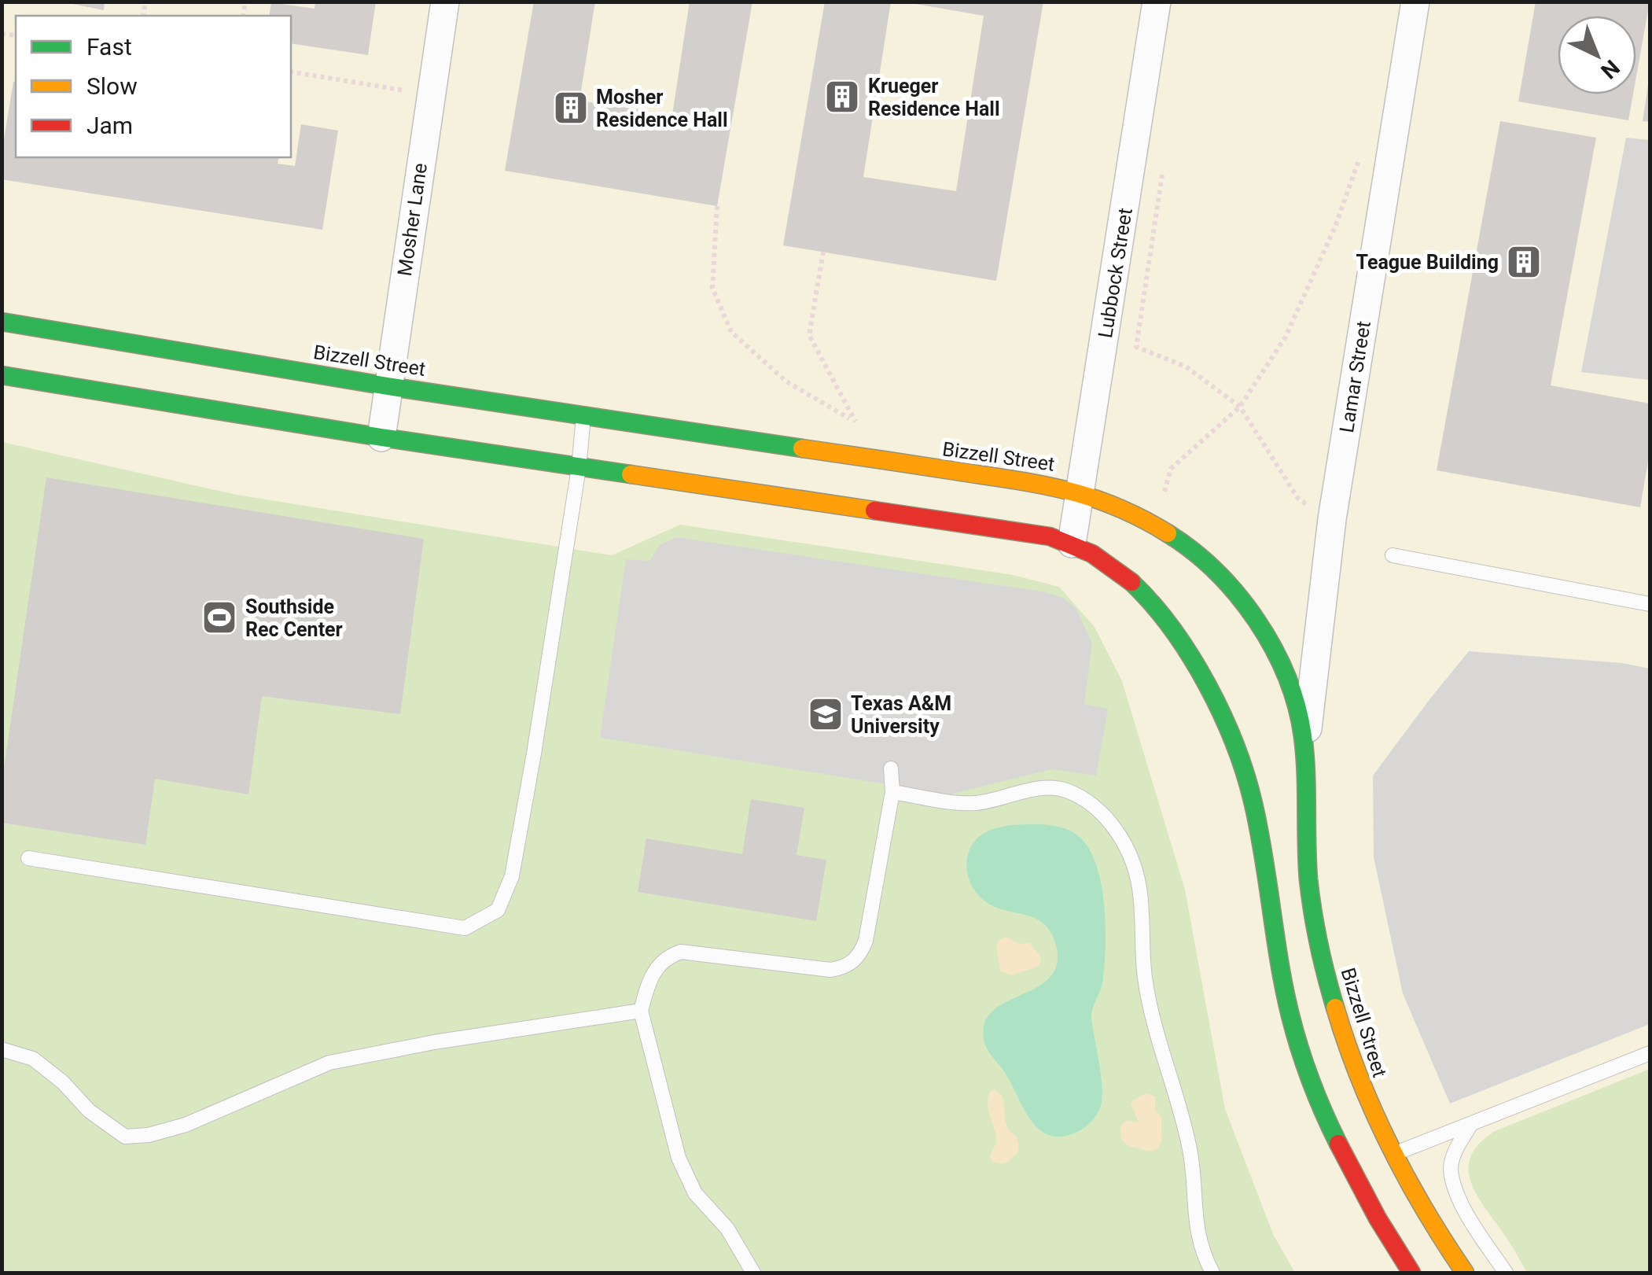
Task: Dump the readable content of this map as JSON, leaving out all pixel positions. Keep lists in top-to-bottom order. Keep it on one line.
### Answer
{"streets":{"street":["Mosher Lane","Lubbock Street","Bizzell Street","Lamar Street"]},"crossings":[["Mosher Lane","Bizzell Street"],["Lubbock Street","Bizzell Street"],["Bizzell Street","Lamar Street"]],"places":{"building":["Krueger Residence Hall","Mosher Residence Hall","Teague Building"],"sports":["Southside Rec Center"],"school or university":["Texas A&M University"]},"legend":["Fast","Slow","Jam"],"north":"bottom right"}
